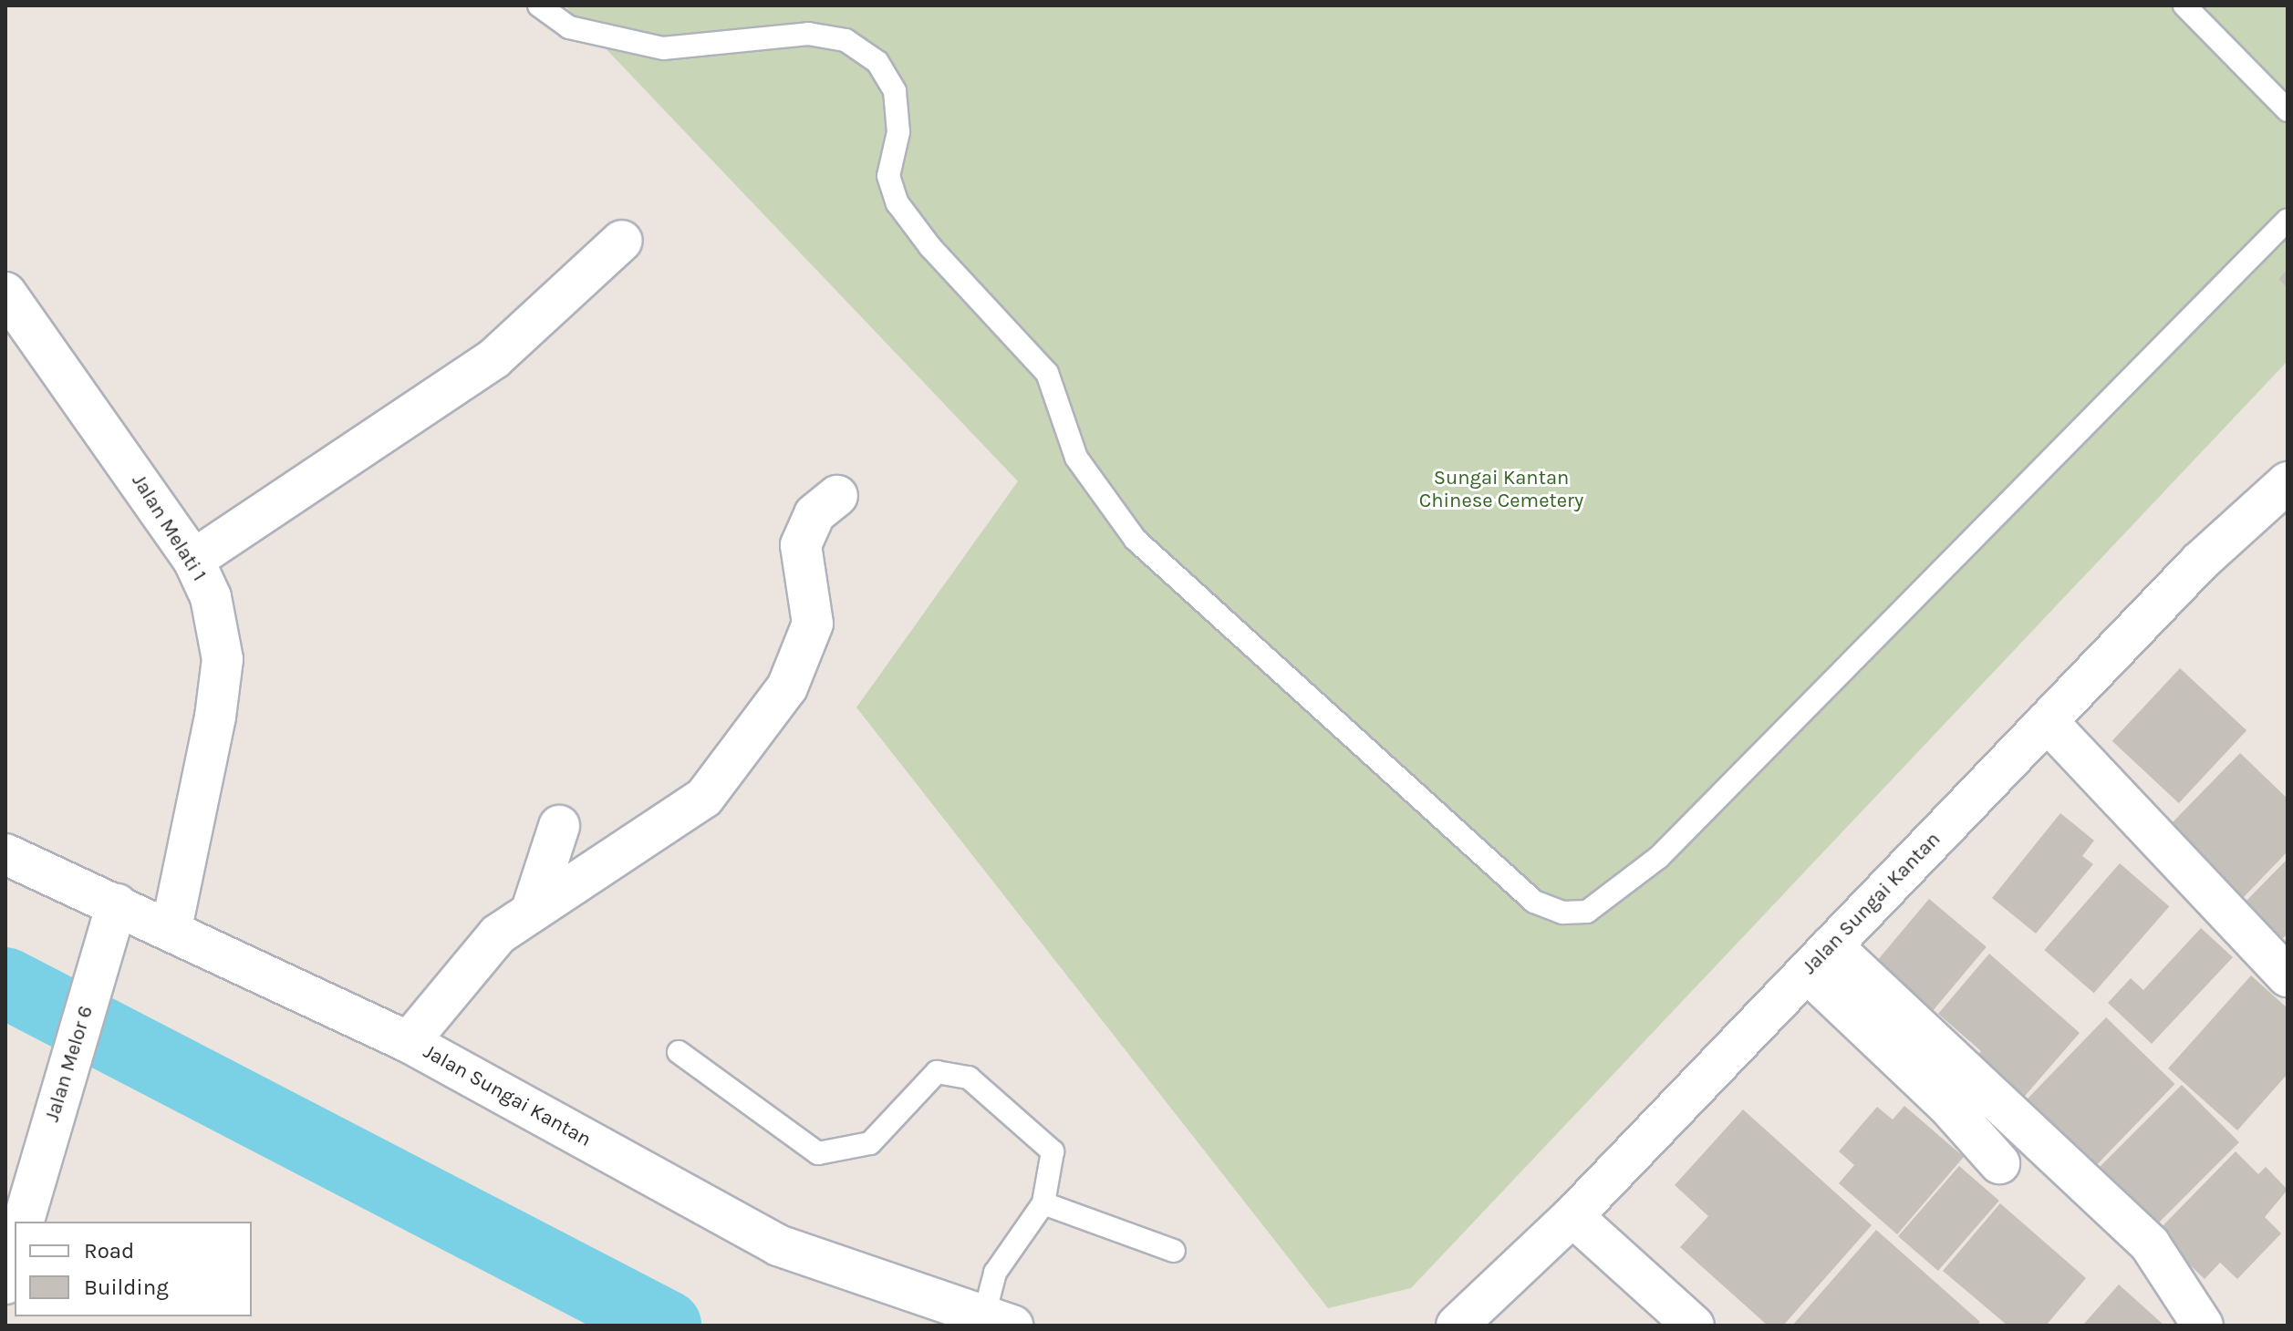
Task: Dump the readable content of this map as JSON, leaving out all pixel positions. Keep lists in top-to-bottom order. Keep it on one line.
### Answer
{"streets":{"street":["Jalan Melati 1","Jalan Sungai Kantan","Jalan Melor 6"]},"crossings":[["Jalan Melati 1","Jalan Sungai Kantan"],["Jalan Sungai Kantan","Jalan Melor 6"]],"parks":["Sungai Kantan Chinese Cemetery"],"legend":["Road","Building"]}
